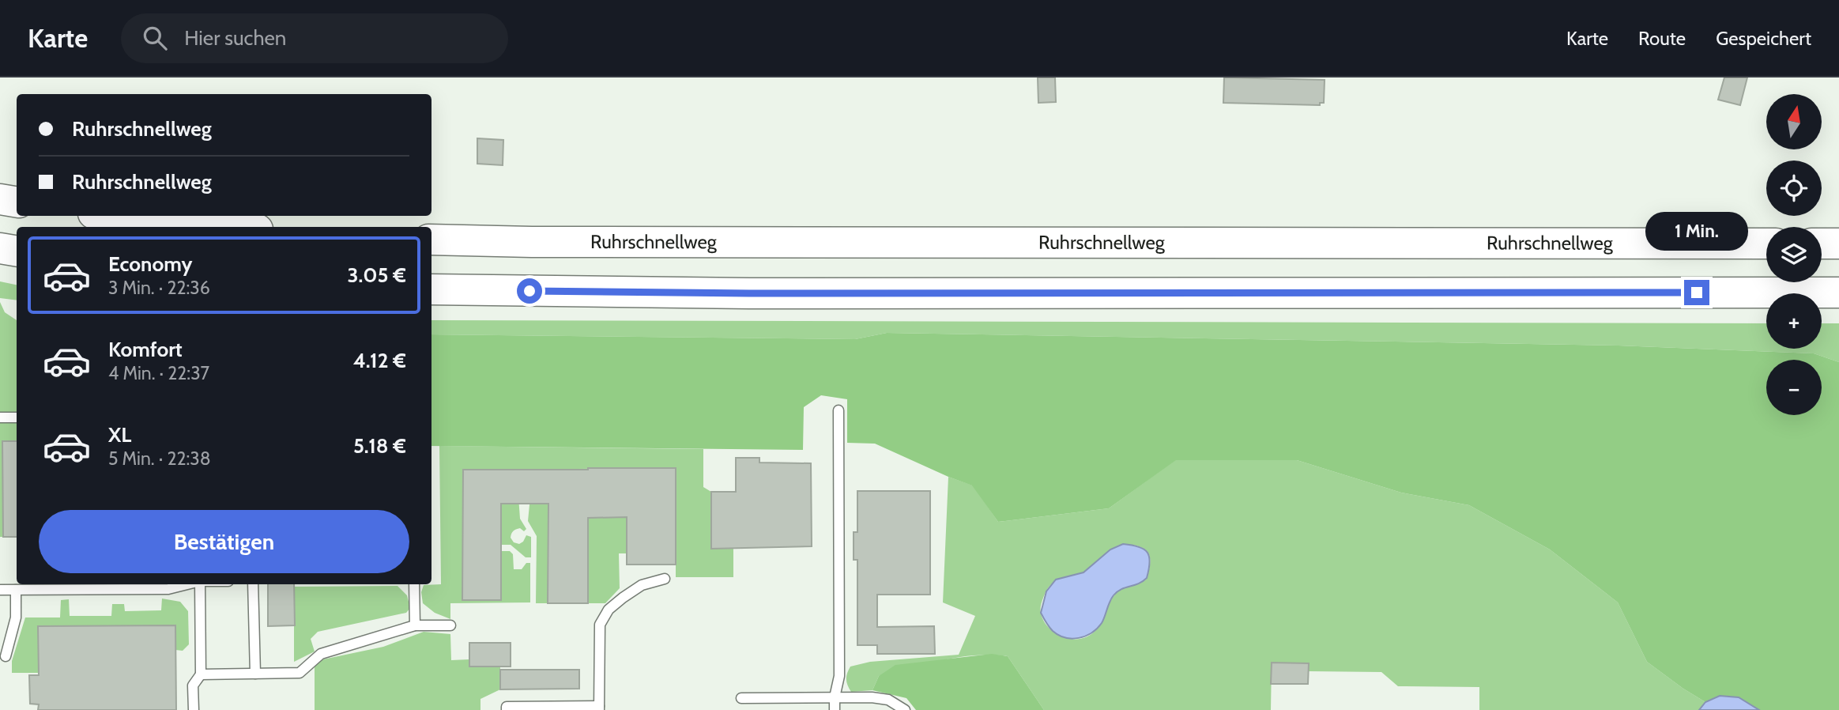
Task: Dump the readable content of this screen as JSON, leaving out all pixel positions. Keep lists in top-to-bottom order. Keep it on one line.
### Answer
{"streets":{"highway":["Ruhrschnellweg"]},"north":"top","page":{"header":"Karte","search":"Hier suchen","nav":["Karte","Route","Gespeichert"],"map_buttons":["+","−"],"banner":["Ruhrschnellweg","Ruhrschnellweg"],"bubble":"1 Min.","list":[{"name":"Economy","note":"3 Min. · 22:36","value":"3.05 €"},{"name":"Komfort","note":"4 Min. · 22:37","value":"4.12 €"},{"name":"XL","note":"5 Min. · 22:38","value":"5.18 €"}],"buttons":"Bestätigen"}}
